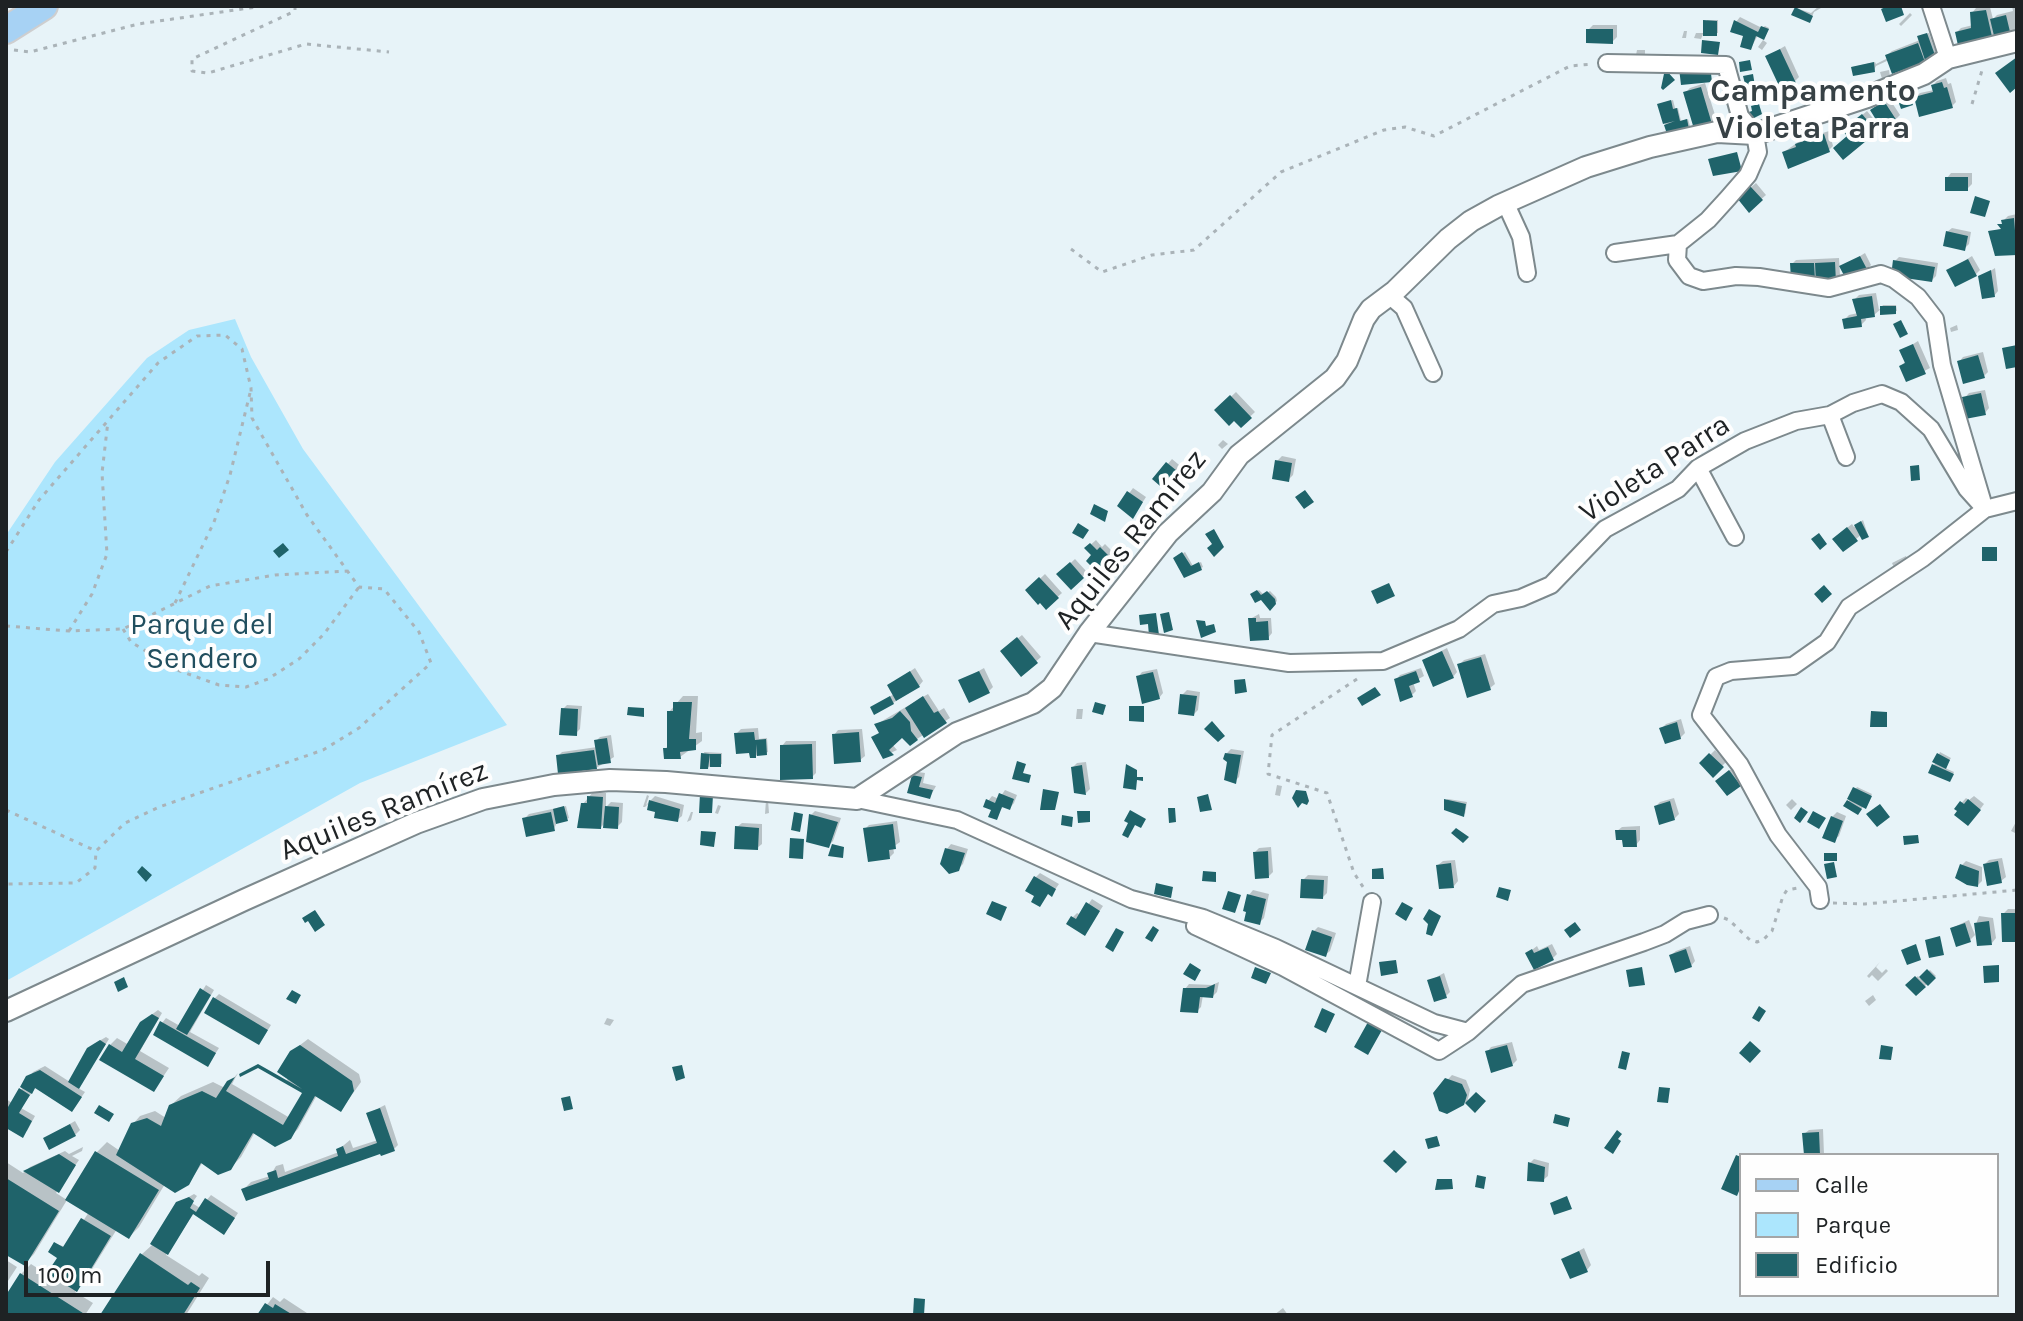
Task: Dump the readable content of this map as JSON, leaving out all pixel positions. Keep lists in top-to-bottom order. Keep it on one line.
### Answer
{"streets":{"street":["Violeta Parra","Aquiles Ramírez"]},"crossings":[["Violeta Parra","Aquiles Ramírez"]],"districts":["Campamento Violeta Parra"],"parks":["Parque del Sendero"],"legend":["Calle","Parque","Edificio"],"scale_bar":"100 m"}
